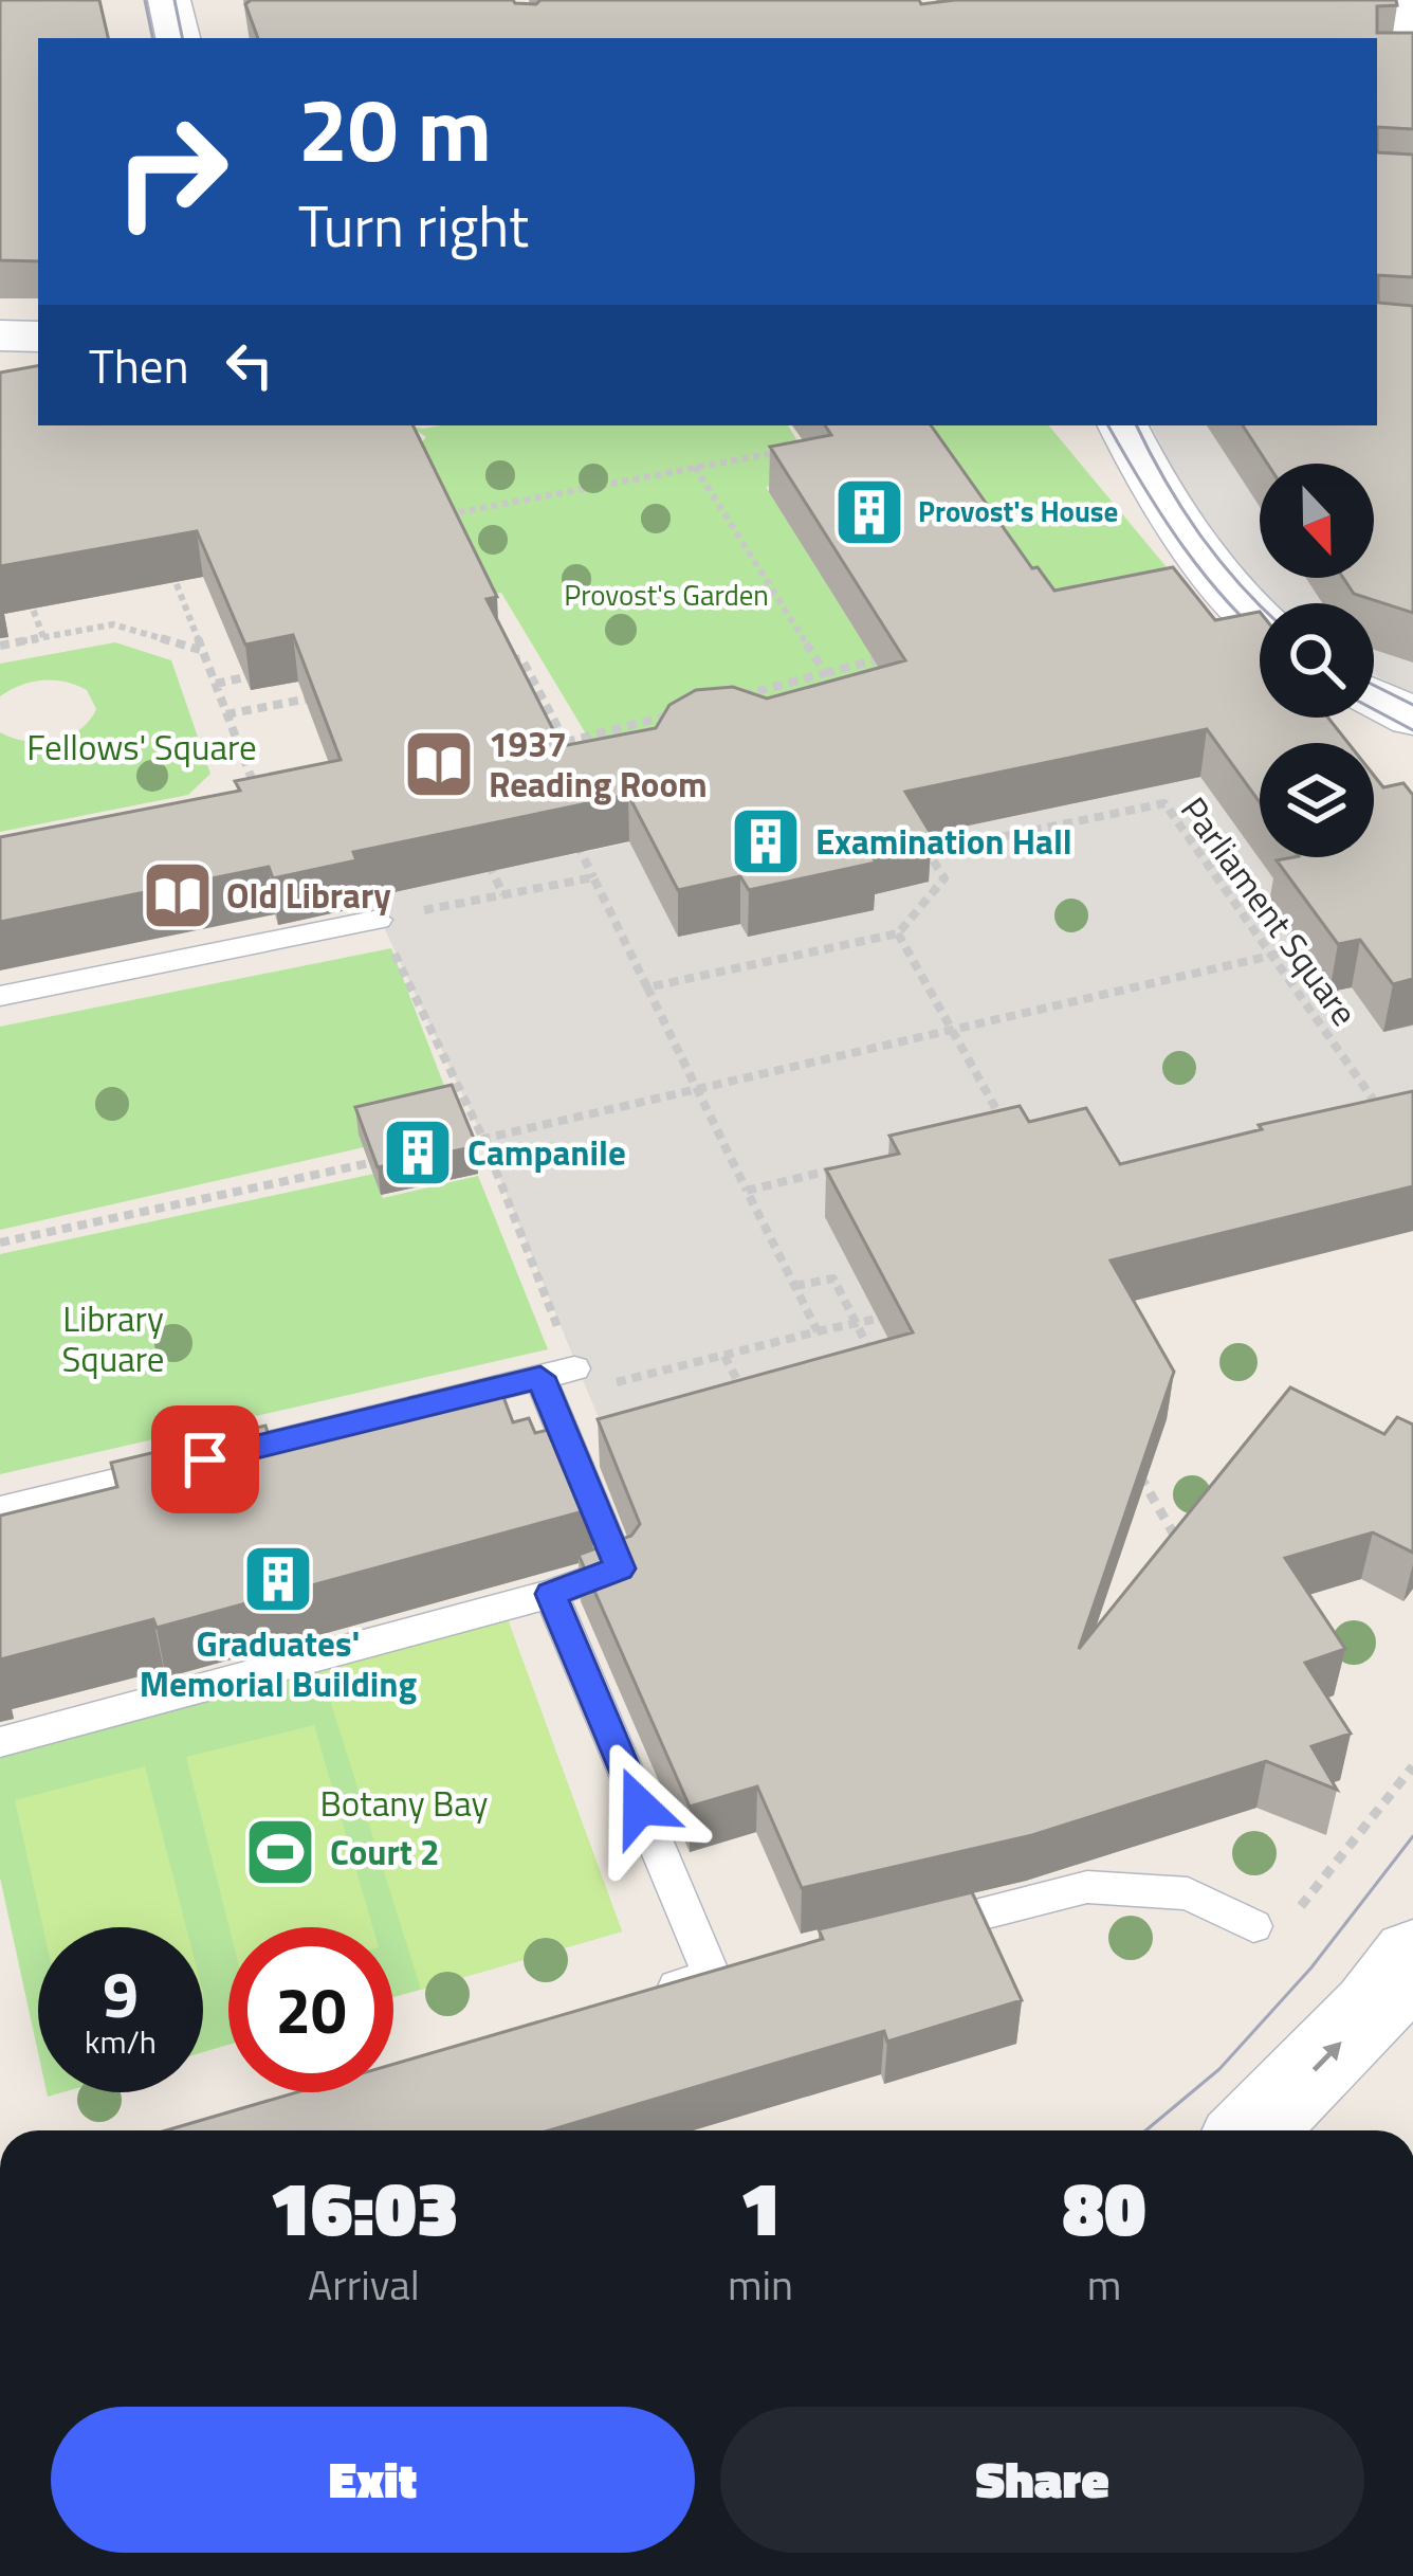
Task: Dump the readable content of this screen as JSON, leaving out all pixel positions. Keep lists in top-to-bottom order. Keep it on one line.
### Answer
{"streets":{"path":["Parliament Square"]},"parks":["Provost's Garden","Fellows' Square","Library Square","Botany Bay"],"places":{"building":["Provost's House","Examination Hall","Campanile","Graduates' Memorial Building"],"library":["1937 Reading Room","Old Library"],"sports":["Court 2"]},"north":"bottom","page":{"turn":["20 m","Turn right"],"then":"Then","speed":"9 km/h","limit":"20","eta":["16:03","Arrival","1","min","80","m"],"buttons":["Exit","Share"]}}
